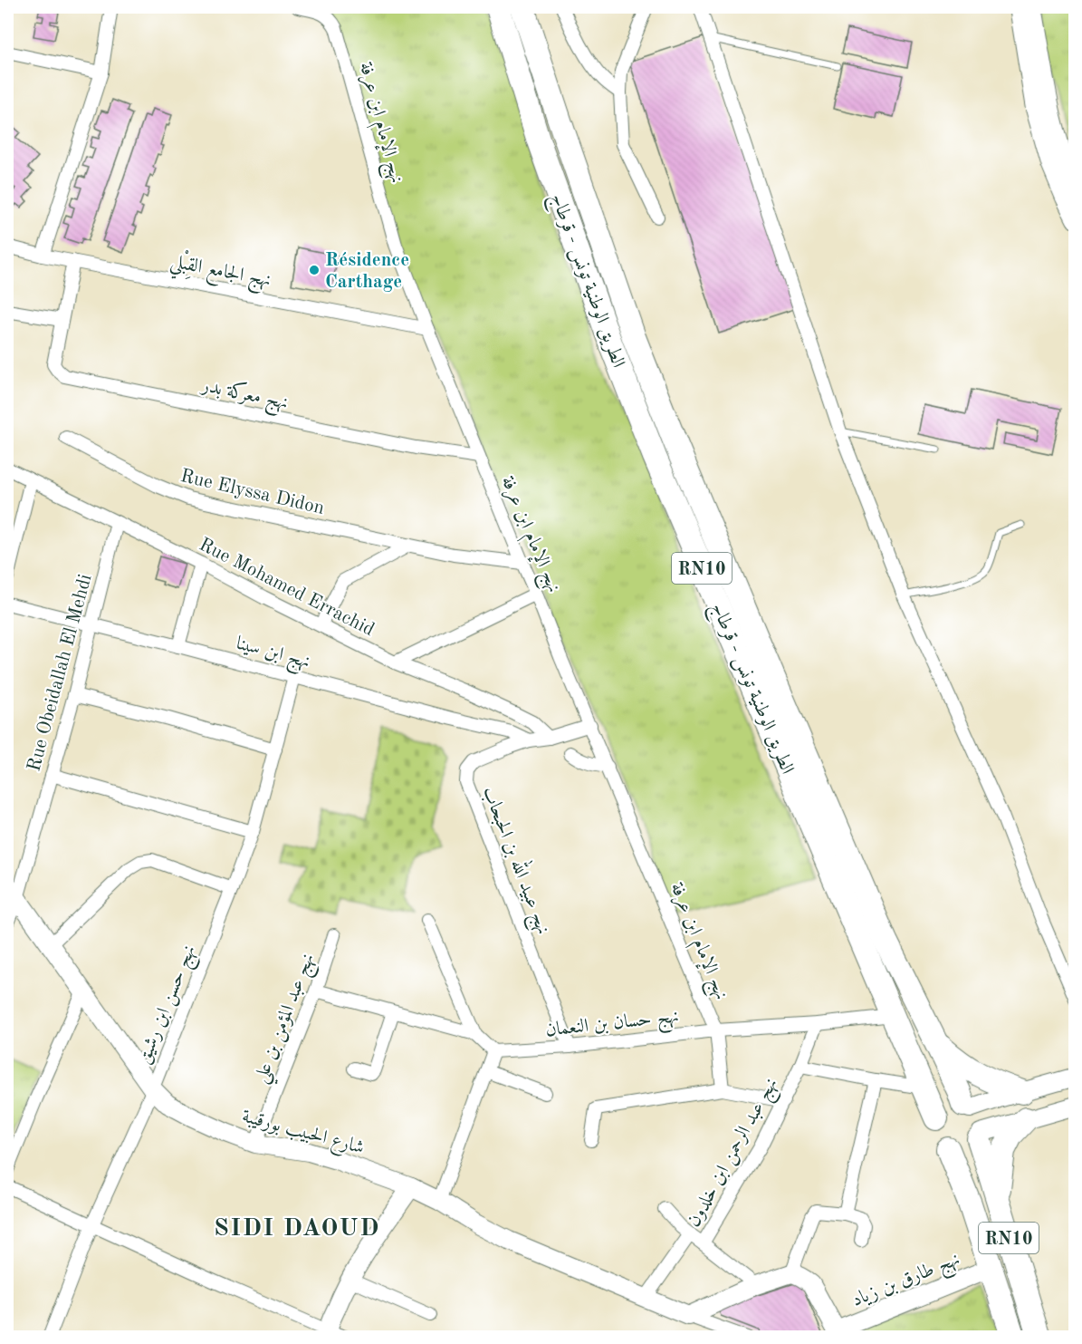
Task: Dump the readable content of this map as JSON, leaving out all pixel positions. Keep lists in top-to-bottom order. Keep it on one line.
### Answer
{"streets":{"highway":["الطريق الوطنية تونس - قرطاج","RN10"],"street":["نهج الإمام ابن عرفة","نهج الجامع القِبْلي","نهج معركة بدر","Rue Elyssa Didon","Rue Mohamed Errachid","نهج ابن سينا","Rue Obeidallah El Mehdi","نهج عبيد الله بن الحبحاب","نهج حسن ابن رشيق","نهج عبد المؤمن بن علي","نهج حسان بن النعمان","شارع الحبيب بورقيبة","نهج عبد الرحمن ابن خلدون","نهج طارق بن زياد"]},"crossings":[["نهج الإمام ابن عرفة","نهج الجامع القِبْلي"],["نهج الإمام ابن عرفة","نهج معركة بدر"],["نهج الإمام ابن عرفة","Rue Elyssa Didon"],["نهج الإمام ابن عرفة","نهج عبيد الله بن الحبحاب"],["نهج الإمام ابن عرفة","نهج حسان بن النعمان"],["نهج الجامع القِبْلي","نهج معركة بدر"],["الطريق الوطنية تونس - قرطاج","RN10"],["الطريق الوطنية تونس - قرطاج","نهج حسان بن النعمان"],["RN10","نهج طارق بن زياد"],["Rue Mohamed Errachid","Rue Obeidallah El Mehdi"],["Rue Mohamed Errachid","نهج عبيد الله بن الحبحاب"],["نهج ابن سينا","Rue Obeidallah El Mehdi"],["نهج ابن سينا","نهج عبيد الله بن الحبحاب"],["نهج ابن سينا","نهج حسن ابن رشيق"],["Rue Obeidallah El Mehdi","شارع الحبيب بورقيبة"],["نهج عبيد الله بن الحبحاب","نهج حسان بن النعمان"],["نهج حسن ابن رشيق","شارع الحبيب بورقيبة"],["نهج عبد المؤمن بن علي","شارع الحبيب بورقيبة"],["نهج حسان بن النعمان","نهج عبد الرحمن ابن خلدون"],["شارع الحبيب بورقيبة","نهج عبد الرحمن ابن خلدون"]],"districts":["SIDI DAOUD"],"places":["Résidence Carthage"]}
